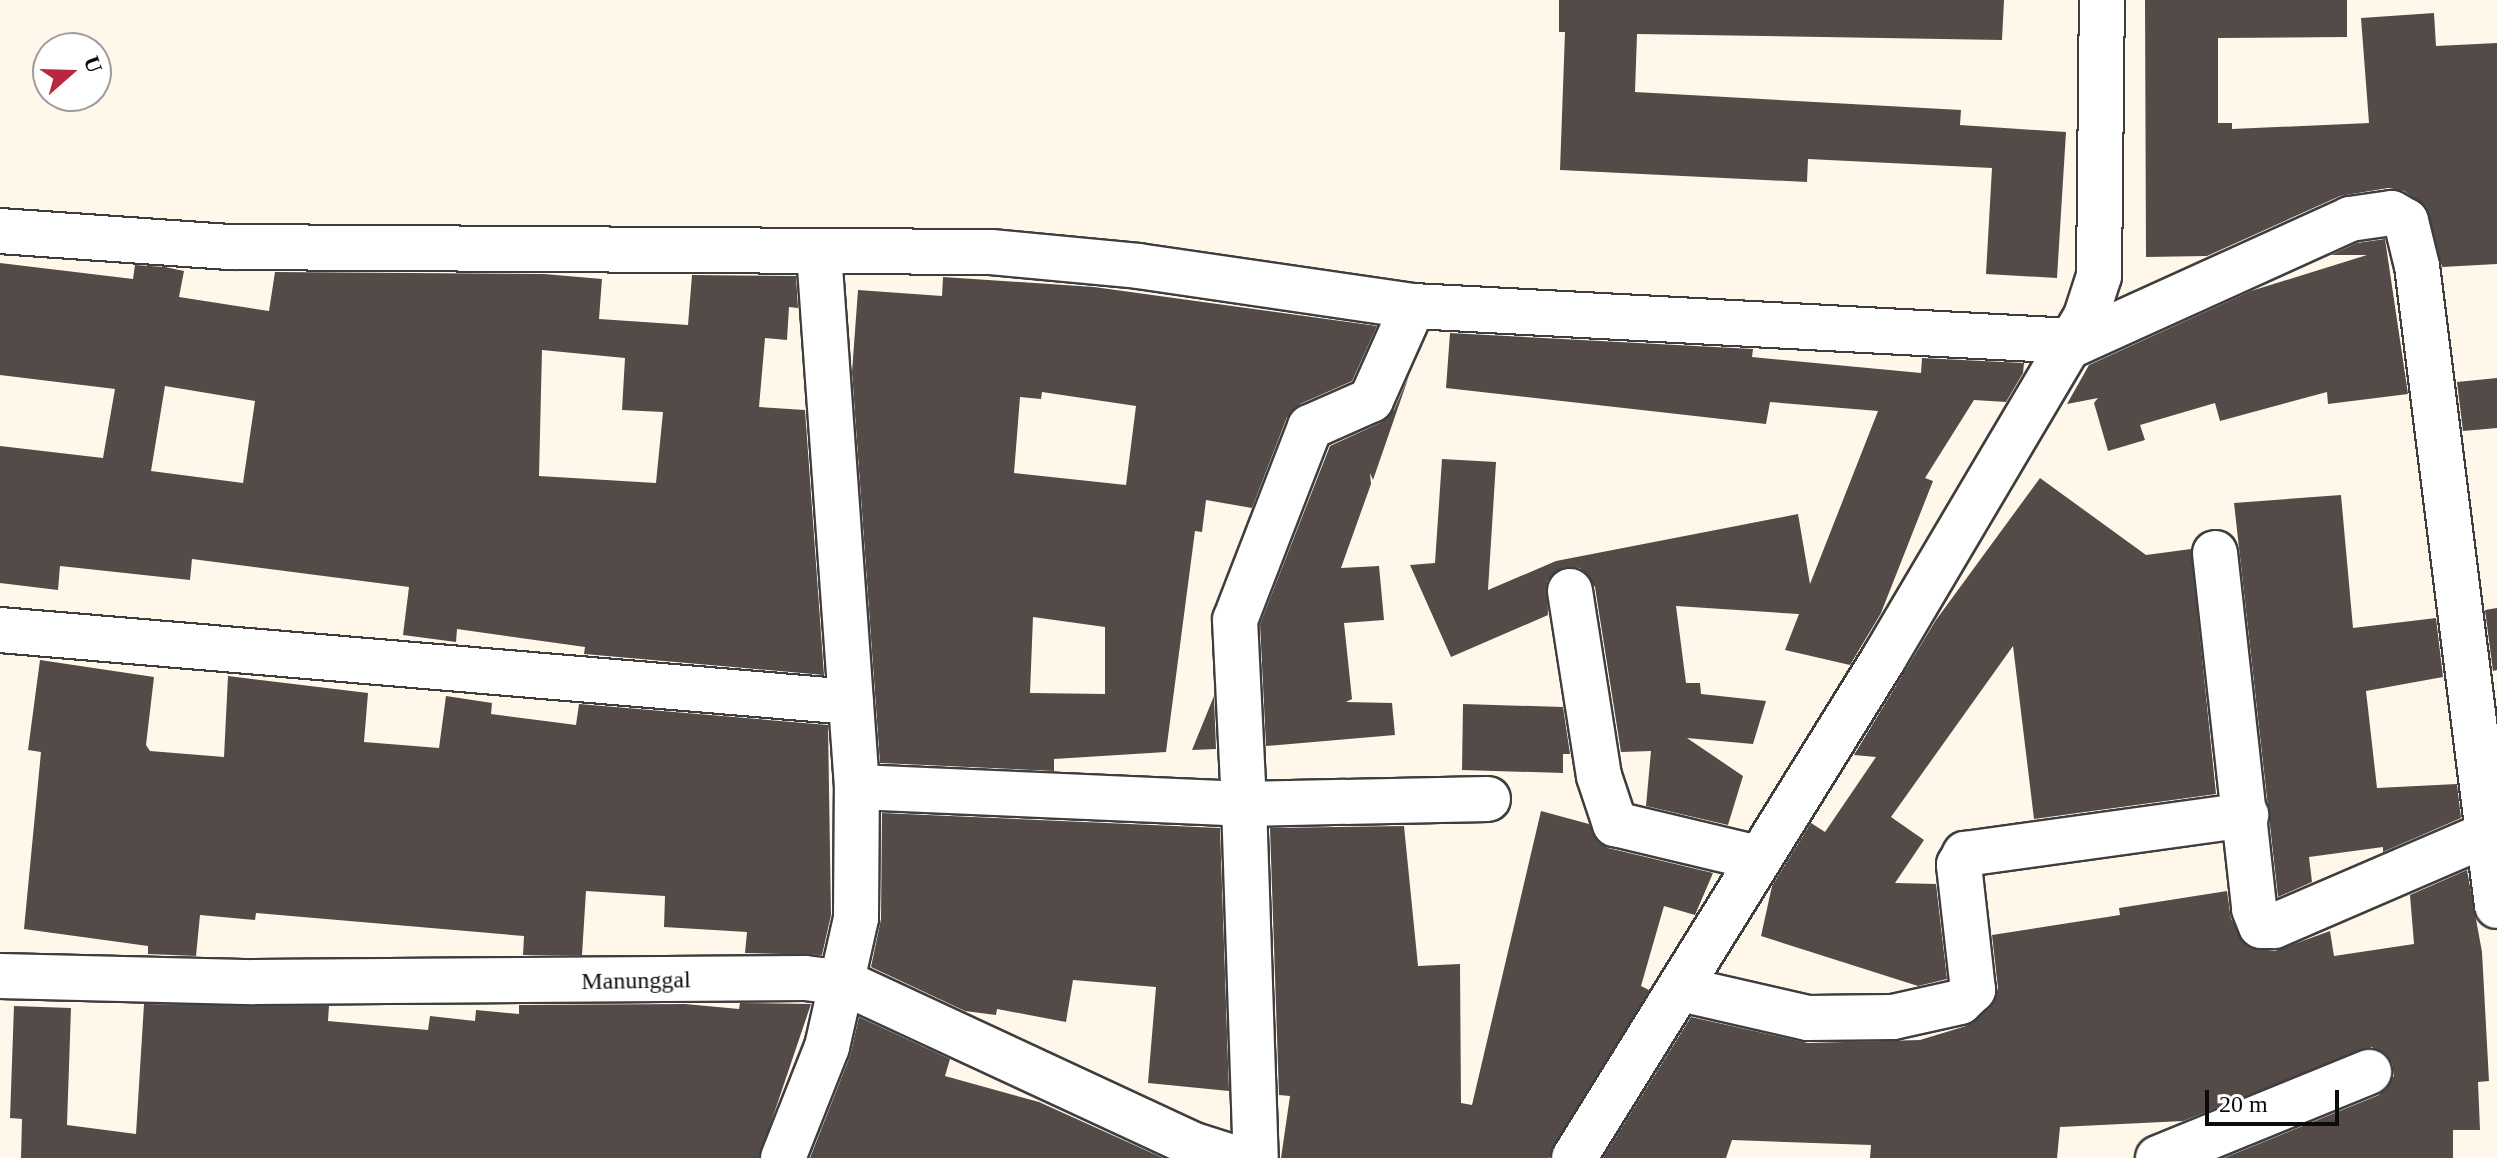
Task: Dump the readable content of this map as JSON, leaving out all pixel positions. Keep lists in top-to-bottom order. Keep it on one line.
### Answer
{"streets":{"street":["Manunggal"]},"scale_bar":"20 m","north":"right"}
